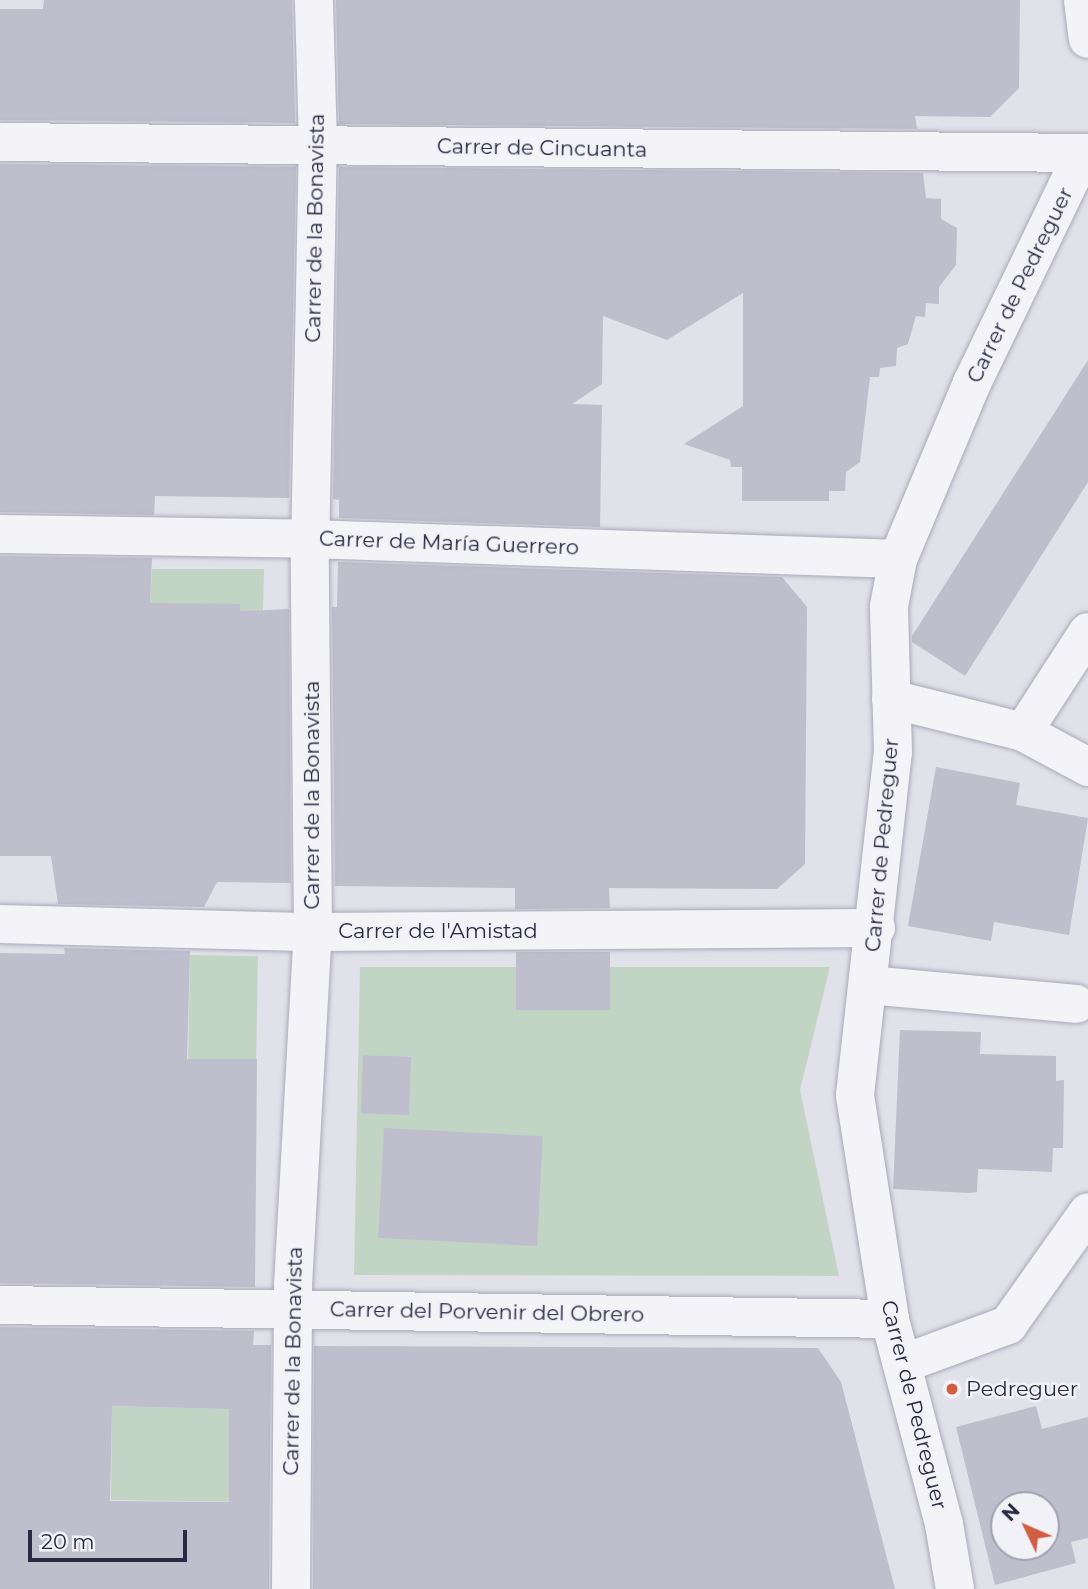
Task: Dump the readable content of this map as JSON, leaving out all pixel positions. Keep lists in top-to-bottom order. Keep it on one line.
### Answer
{"streets":{"street":["Carrer de Cincuanta","Carrer de la Bonavista","Carrer de Pedreguer","Carrer de María Guerrero","Carrer de l'Amistad","Carrer del Porvenir del Obrero"]},"crossings":[["Carrer de Cincuanta","Carrer de la Bonavista"],["Carrer de Cincuanta","Carrer de Pedreguer"],["Carrer de la Bonavista","Carrer de María Guerrero"],["Carrer de la Bonavista","Carrer de l'Amistad"],["Carrer de la Bonavista","Carrer del Porvenir del Obrero"],["Carrer de Pedreguer","Carrer de María Guerrero"],["Carrer de Pedreguer","Carrer de l'Amistad"],["Carrer de Pedreguer","Carrer del Porvenir del Obrero"]],"places":["Pedreguer"],"scale_bar":"20 m","north":"top left"}
